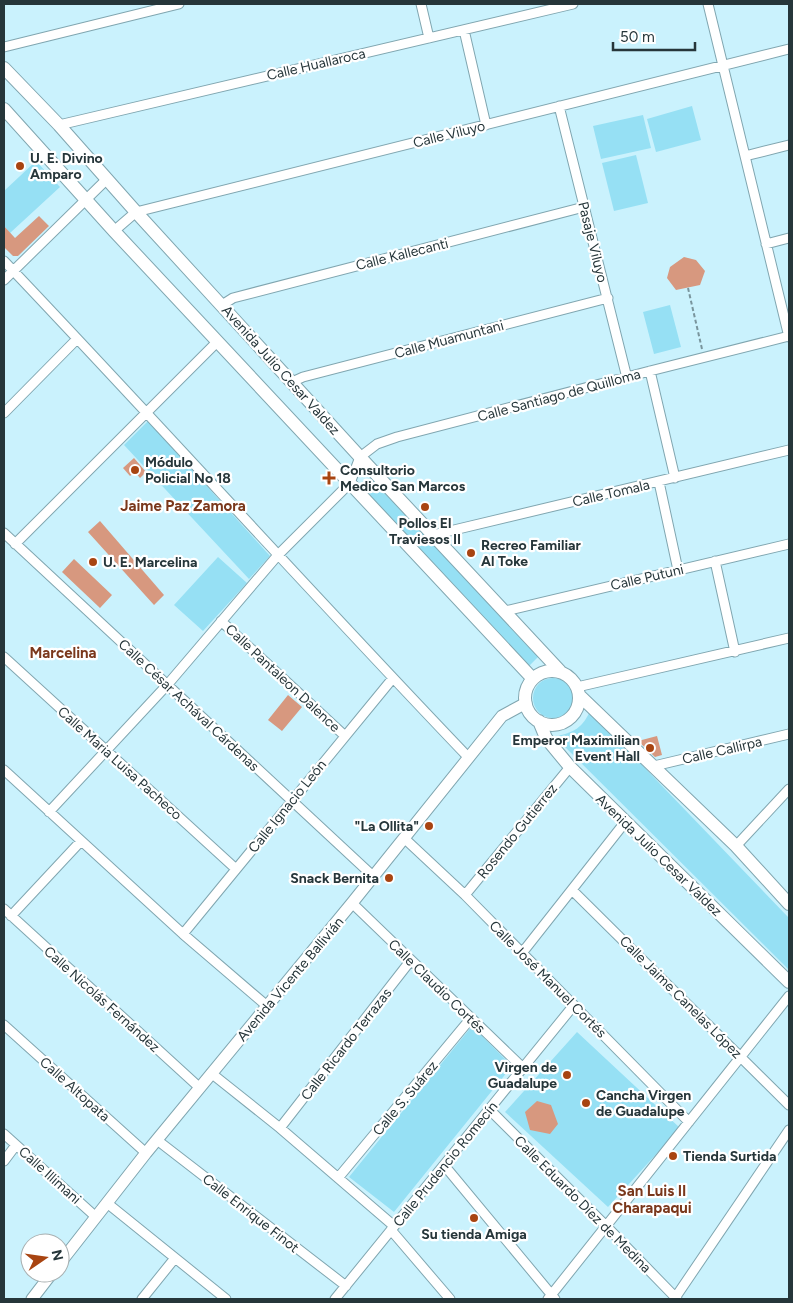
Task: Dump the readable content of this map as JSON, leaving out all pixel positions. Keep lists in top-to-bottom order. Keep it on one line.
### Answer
{"streets":{"main road":["Avenida Julio Cesar Valdez"],"street":["Calle Huallaroca","Calle Viluyo","Pasaje Viluyo","Calle Kallecanti","Calle Muamuntani","Calle Santiago de Quilloma","Calle Tomala","Calle Putuni","Calle Pantaleon Dalence","Calle César Achával Cárdenas","Calle Callirpa","Calle Maria Luisa Pacheco","Calle Ignacio León","Rosendo Gutierrez","Avenida Vicente Ballivián","Calle José Manuel Cortés","Calle Claudio Cortés","Calle Jaime Canelas López","Calle Nicolás Fernández","Calle Ricardo Terrazas","Calle Altopata","Calle S. Suárez","Calle Prudencio Romecín","Calle Illimani","Calle Eduardo Díez de Medina","Calle Enrique Finot"]},"crossings":[["Calle Huallaroca","Avenida Julio Cesar Valdez"],["Calle Viluyo","Pasaje Viluyo"],["Calle Viluyo","Avenida Julio Cesar Valdez"],["Pasaje Viluyo","Calle Kallecanti"],["Pasaje Viluyo","Calle Muamuntani"],["Pasaje Viluyo","Calle Santiago de Quilloma"],["Calle Kallecanti","Avenida Julio Cesar Valdez"],["Calle Muamuntani","Avenida Julio Cesar Valdez"],["Avenida Julio Cesar Valdez","Calle Santiago de Quilloma"],["Avenida Julio Cesar Valdez","Calle Tomala"],["Avenida Julio Cesar Valdez","Calle Putuni"],["Avenida Julio Cesar Valdez","Rosendo Gutierrez"],["Avenida Julio Cesar Valdez","Avenida Vicente Ballivián"],["Calle Pantaleon Dalence","Calle Ignacio León"],["Calle César Achával Cárdenas","Calle Ignacio León"],["Calle César Achával Cárdenas","Avenida Vicente Ballivián"],["Calle Maria Luisa Pacheco","Calle Ignacio León"],["Rosendo Gutierrez","Calle José Manuel Cortés"],["Avenida Vicente Ballivián","Calle José Manuel Cortés"],["Avenida Vicente Ballivián","Calle Claudio Cortés"],["Avenida Vicente Ballivián","Calle Nicolás Fernández"],["Avenida Vicente Ballivián","Calle Altopata"],["Avenida Vicente Ballivián","Calle Illimani"],["Avenida Vicente Ballivián","Calle Enrique Finot"],["Calle José Manuel Cortés","Calle Prudencio Romecín"],["Calle Claudio Cortés","Calle Ricardo Terrazas"],["Calle Claudio Cortés","Calle S. Suárez"],["Calle Claudio Cortés","Calle Prudencio Romecín"],["Calle Prudencio Romecín","Calle Eduardo Díez de Medina"],["Calle Prudencio Romecín","Calle Enrique Finot"]],"districts":["Jaime Paz Zamora","Marcelina","San Luis II Charapaqui"],"places":{"other":["U. E. Divino Amparo","Módulo Policial No 18","Pollos El Traviesos II","Recreo Familiar Al Toke","U. E. Marcelina","Emperor Maximilian Event Hall","\"La Ollita\"","Snack Bernita","Virgen de Guadalupe","Cancha Virgen de Guadalupe","Tienda Surtida","Su tienda Amiga"],"health":["Consultorio Medico San Marcos"]},"scale_bar":"50 m","north":"right"}
